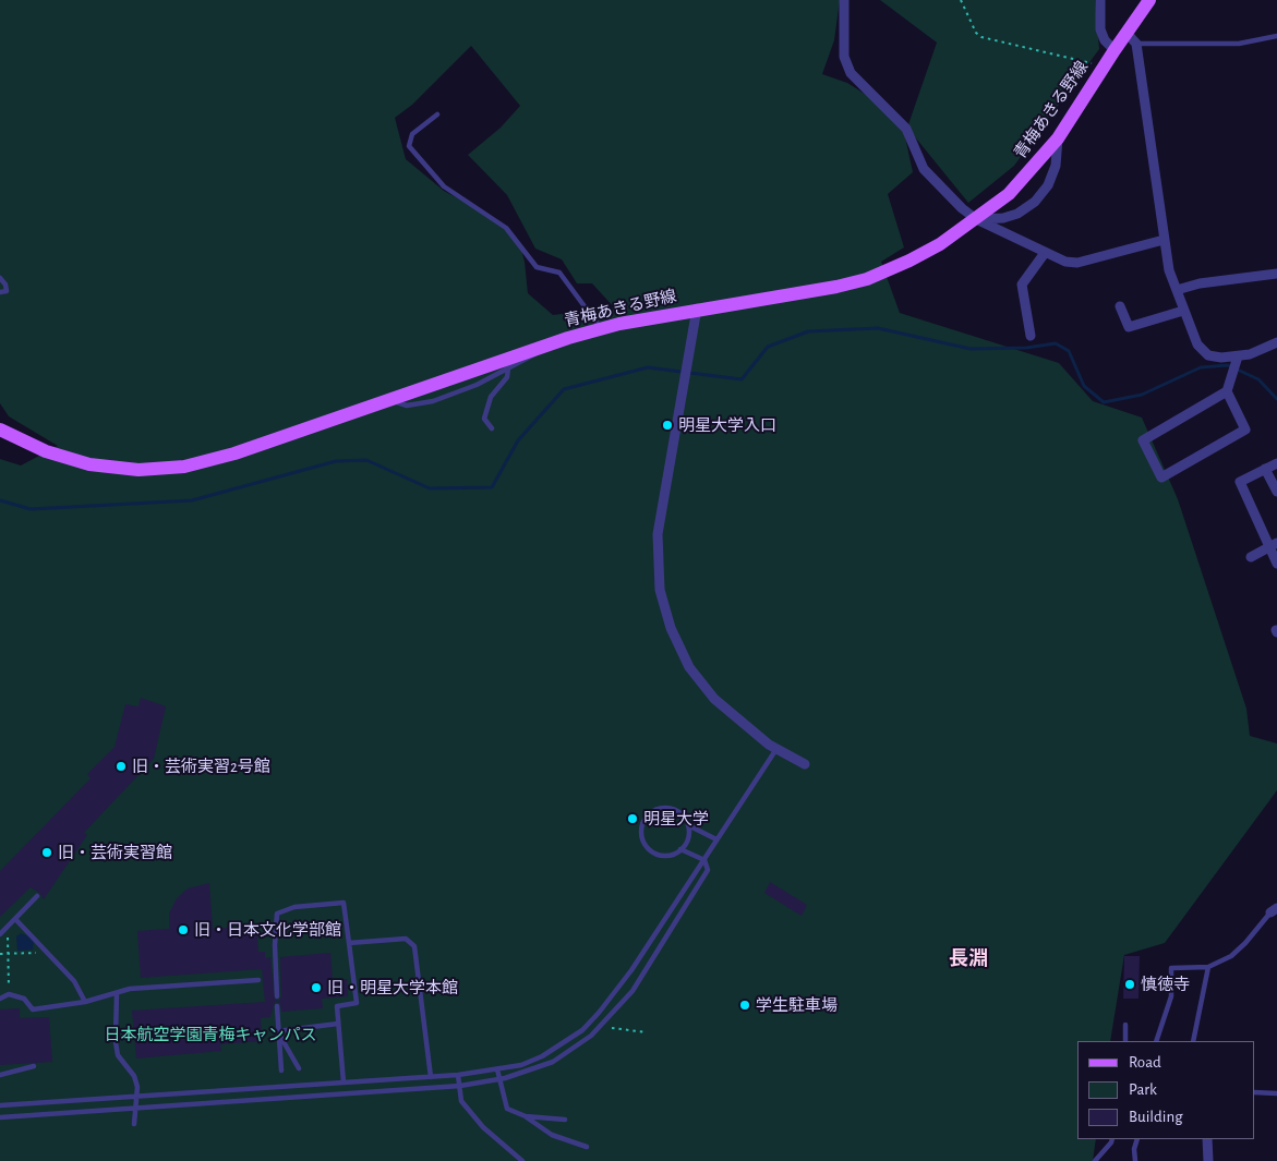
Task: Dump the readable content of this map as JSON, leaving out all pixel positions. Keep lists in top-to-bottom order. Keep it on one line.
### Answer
{"streets":{"main road":["青梅あきる野線"]},"districts":["長淵"],"parks":["日本航空学園青梅キャンパス"],"places":["明星大学入口","旧・芸術実習2号館","明星大学","旧・芸術実習館","旧・日本文化学部館","慎徳寺","旧・明星大学本館","学生駐車場"],"legend":["Road","Park","Building"]}
